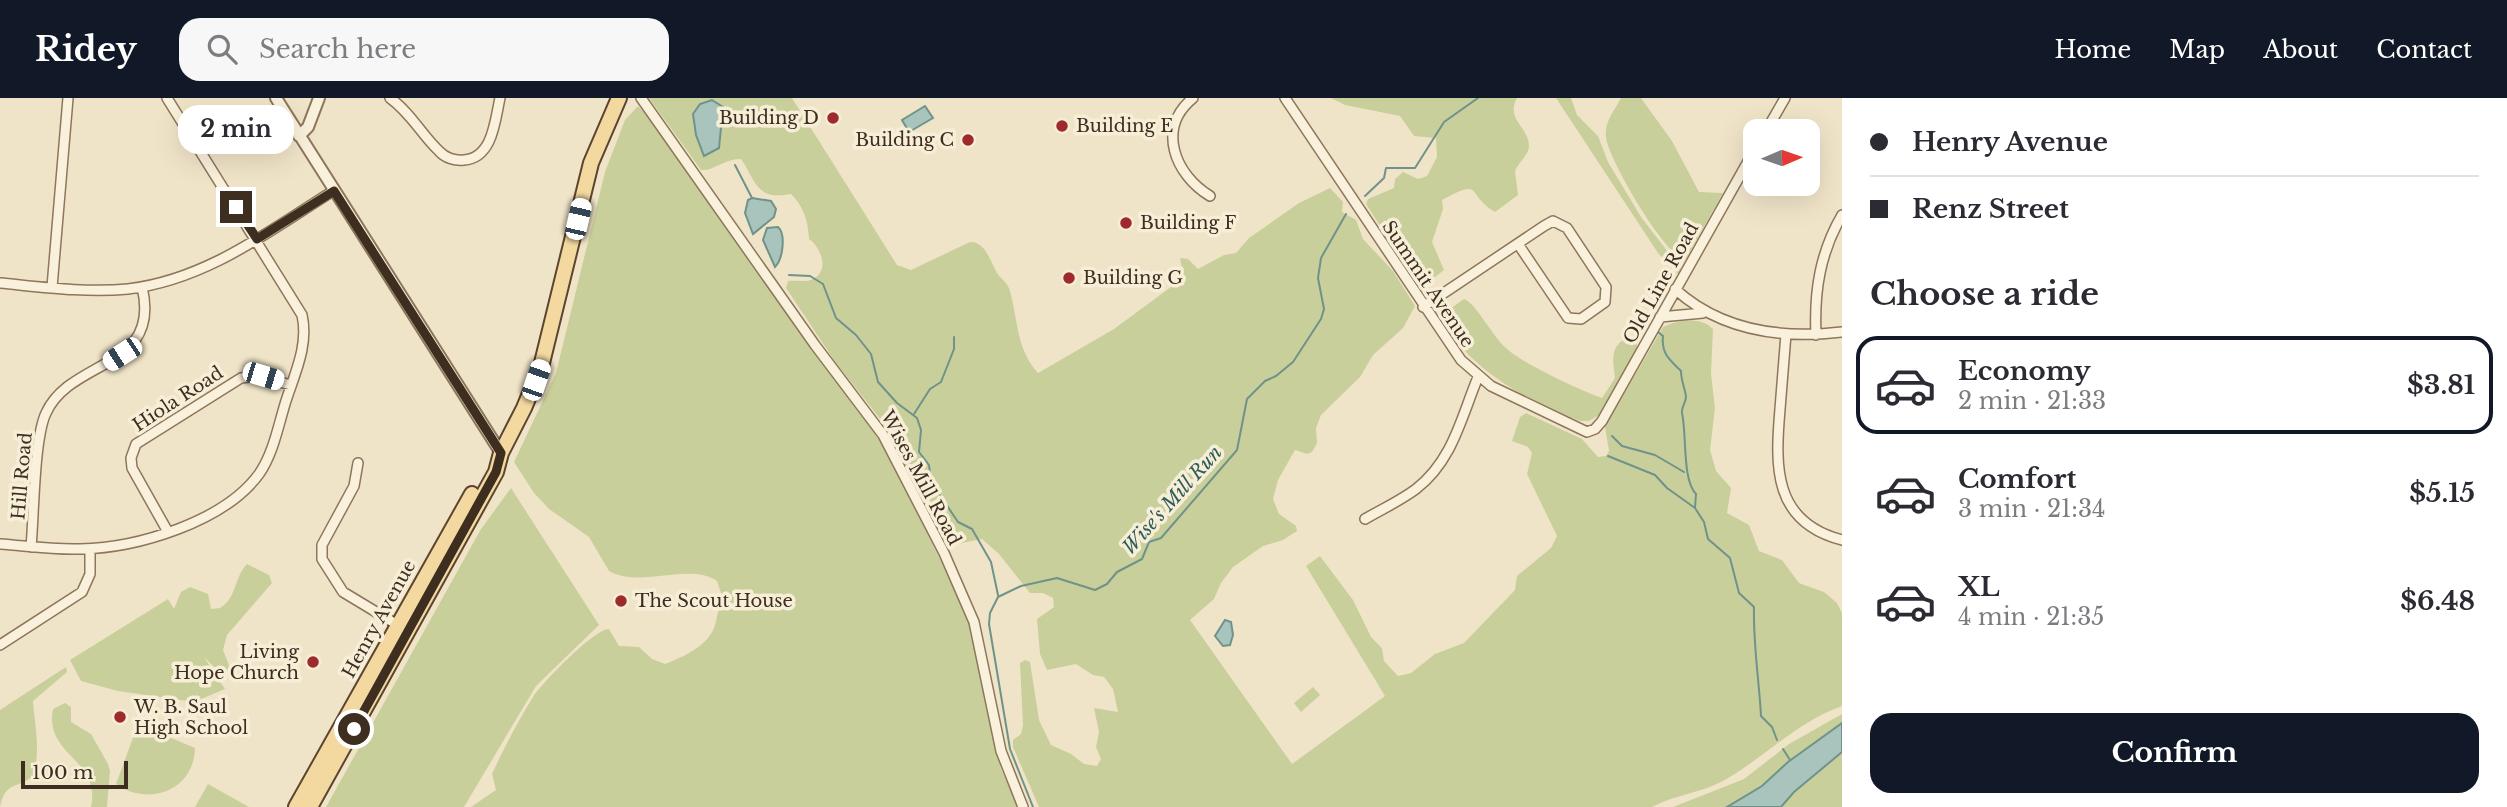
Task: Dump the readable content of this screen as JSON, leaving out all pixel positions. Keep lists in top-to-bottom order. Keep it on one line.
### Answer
{"streets":{"main road":["Henry Avenue"],"street":["Old Line Road","Summit Avenue","Hiola Road","Hill Road","Wises Mill Road"]},"crossings":[["Old Line Road","Summit Avenue"]],"water":["Wise's Mill Run"],"places":["Building D","Building E","Building C","Building F","Building G","The Scout House","Living Hope Church","W. B. Saul High School"],"scale_bar":"100 m","north":"right","page":{"header":"Ridey","search":"Search here","nav":["Home","Map","About","Contact"],"banner":["Henry Avenue","Renz Street"],"bubble":"2 min","heading":"Choose a ride","list":[{"name":"Economy","note":"2 min · 21:33","value":"$3.81"},{"name":"Comfort","note":"3 min · 21:34","value":"$5.15"},{"name":"XL","note":"4 min · 21:35","value":"$6.48"}],"buttons":"Confirm","scale":"100 m"}}
